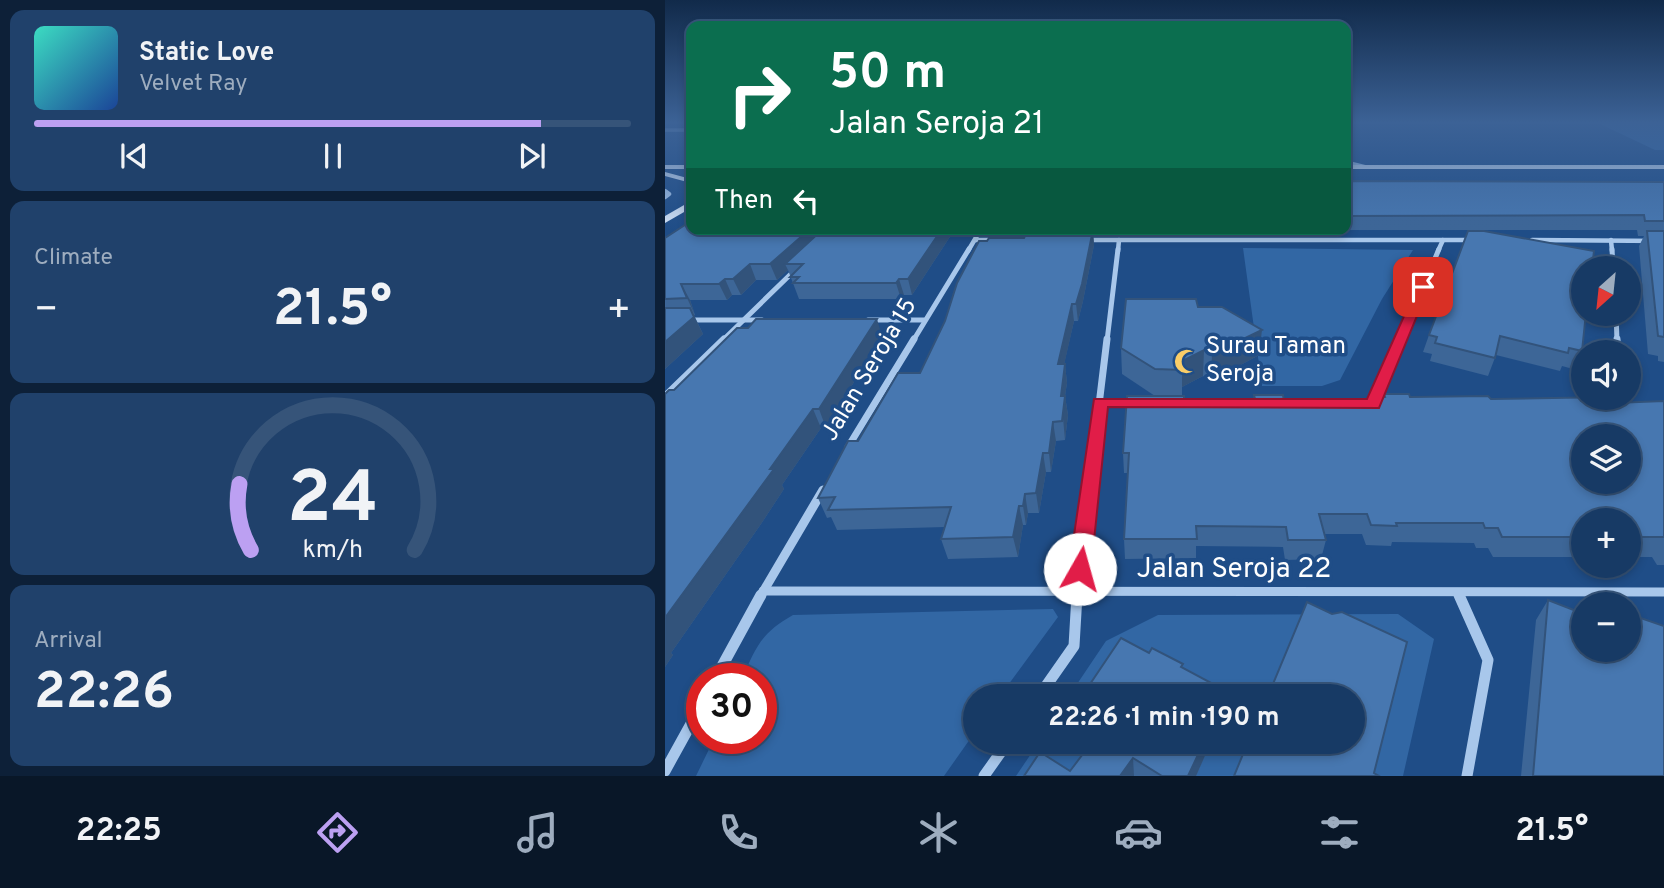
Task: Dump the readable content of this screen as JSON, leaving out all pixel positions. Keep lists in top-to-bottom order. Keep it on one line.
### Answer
{"streets":{"street":["Jalan Seroja 15","Jalan Seroja 22"]},"crossings":[["Jalan Seroja 15","Jalan Seroja 22"]],"places":{"mosque":["Surau Taman Seroja"]},"north":"bottom left","page":{"turn":["50 m","Jalan Seroja 21"],"song":["Static Love","Velvet Ray"],"then":"Then","tile":["Climate",["Arrival","22:26"]],"map_buttons":["+","−"],"heat":["−","21.5°","+"],"limit":"30","trip":"22:26 · 1 min · 190 m","tabs":["22:25","21.5°"],"gauge":["24","km/h"]}}
